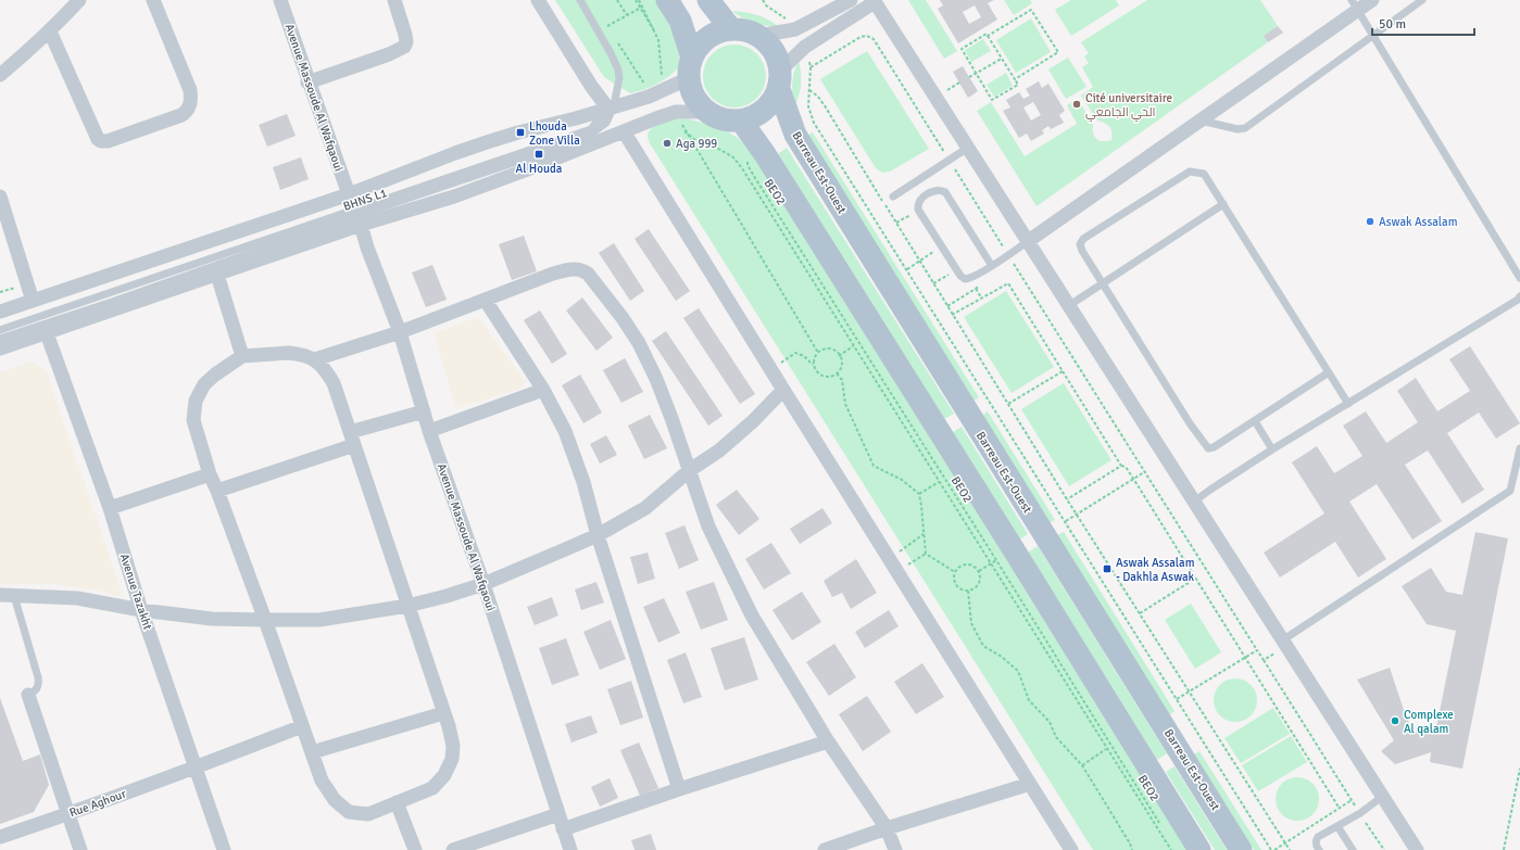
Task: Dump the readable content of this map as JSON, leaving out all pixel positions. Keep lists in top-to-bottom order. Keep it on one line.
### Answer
{"streets":{"main road":["Barreau Est-Ouest"],"street":["Avenue Massoude Al Wafqaoui","Avenue Tazakht","Rue Aghour"],"lane":["BHNS L1"],"path":["BEO2"]},"crossings":[["Barreau Est-Ouest","BEO2"],["Avenue Tazakht","Rue Aghour"]],"places":{"other":["Cité universitaire الحي الجامعي","Aga 999","Aswak Assalam","Complexe Al qalam"],"transit":["Lhouda Zone Villa","Al Houda","Aswak Assalam - Dakhla Aswak"]},"scale_bar":"50 m"}
